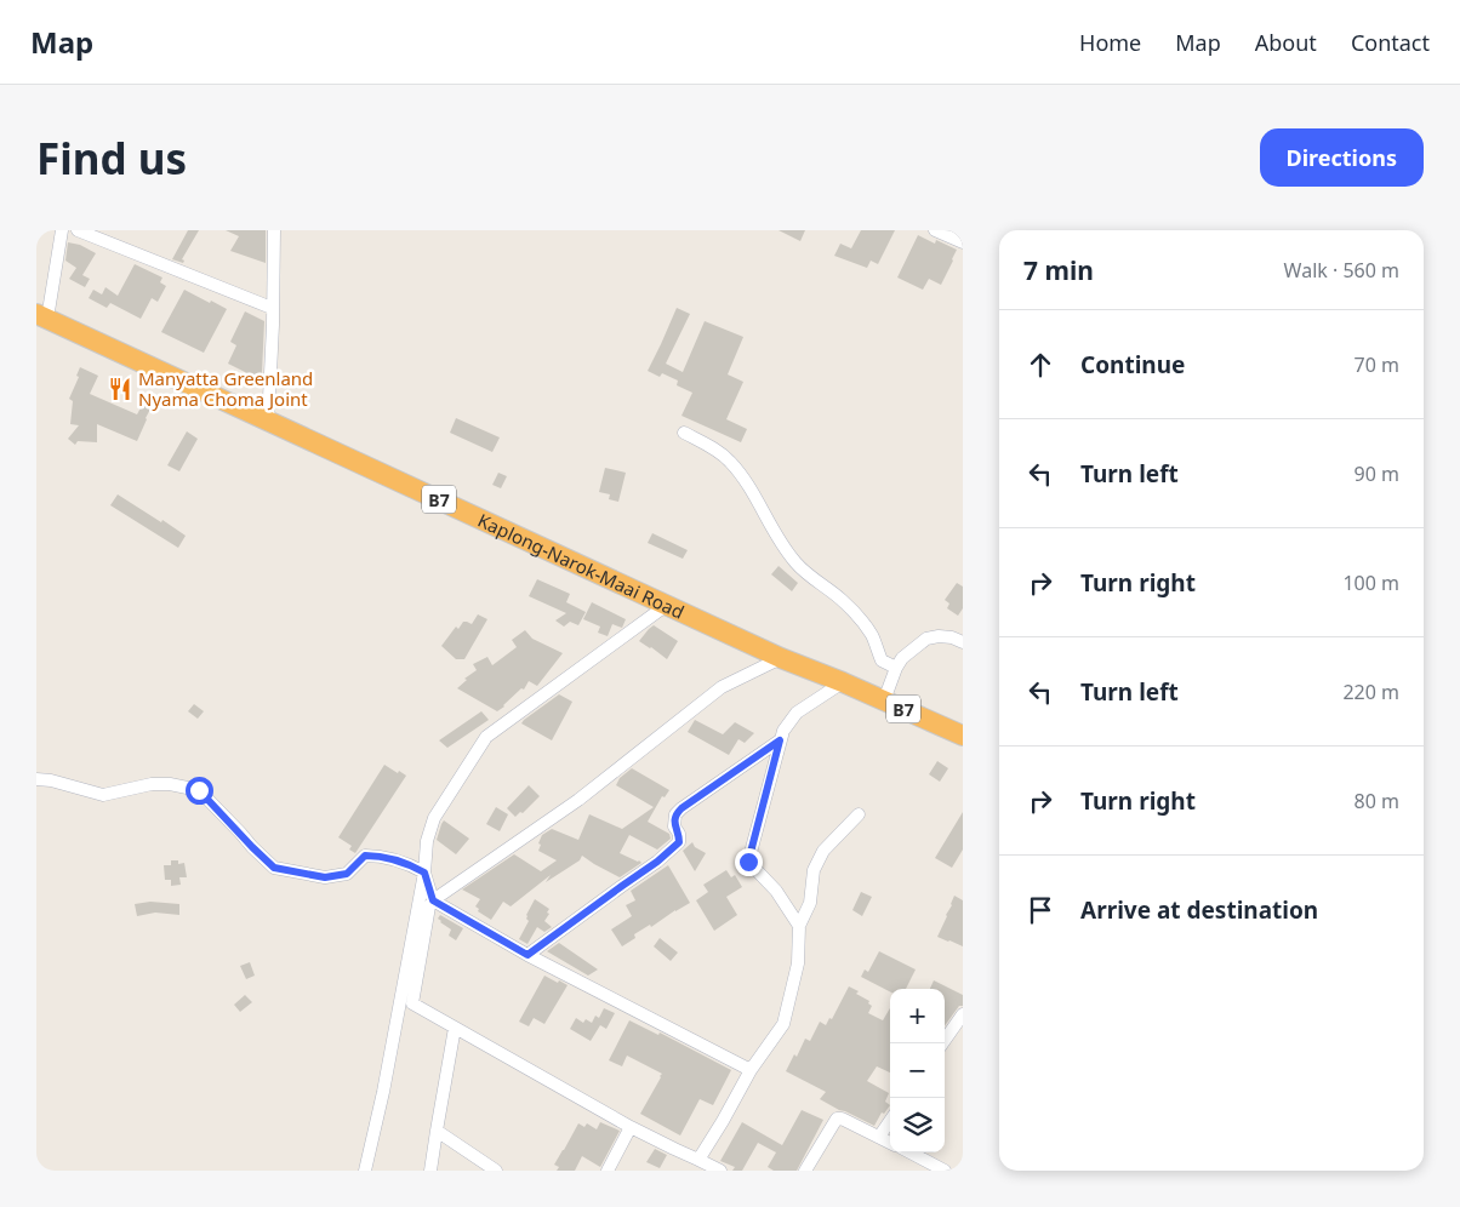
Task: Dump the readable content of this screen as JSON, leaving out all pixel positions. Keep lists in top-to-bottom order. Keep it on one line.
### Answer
{"streets":{"highway":["B7","Kaplong-Narok-Maai Road"]},"places":{"restaurant":["Manyatta Greenland Nyama Choma Joint"]},"page":{"header":"Map","nav":["Home","Map","About","Contact"],"buttons":"Directions","title":"Find us","heading":["7 min","Walk · 560 m"],"list":[["Continue","70 m"],["Turn left","90 m"],["Turn right","100 m"],["Turn left","220 m"],["Turn right","80 m"],"Arrive at destination"],"map_buttons":["+","−"]}}
